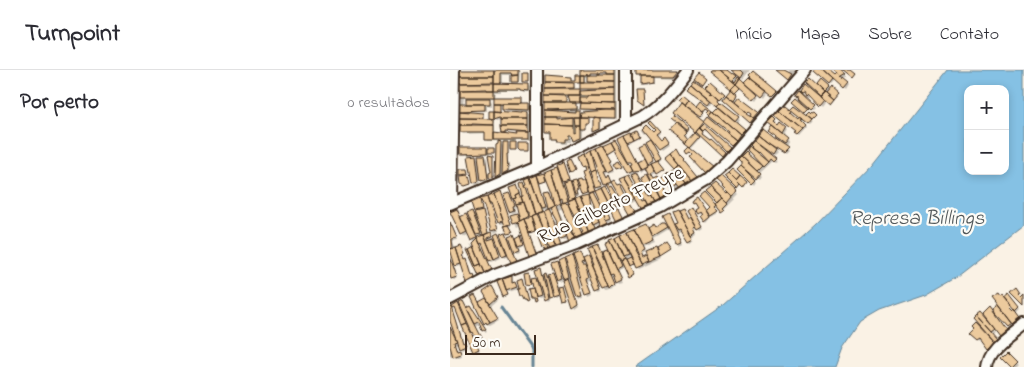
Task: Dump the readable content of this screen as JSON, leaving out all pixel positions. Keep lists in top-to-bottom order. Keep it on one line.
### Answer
{"streets":{"street":["Rua Gilberto Freyre"]},"water":["Represa Billings"],"scale_bar":"50 m","page":{"header":"Turnpoint","nav":["Início","Mapa","Sobre","Contato"],"heading":["Por perto","0 resultados"],"map_buttons":["+","−"],"scale":"50 m"}}
